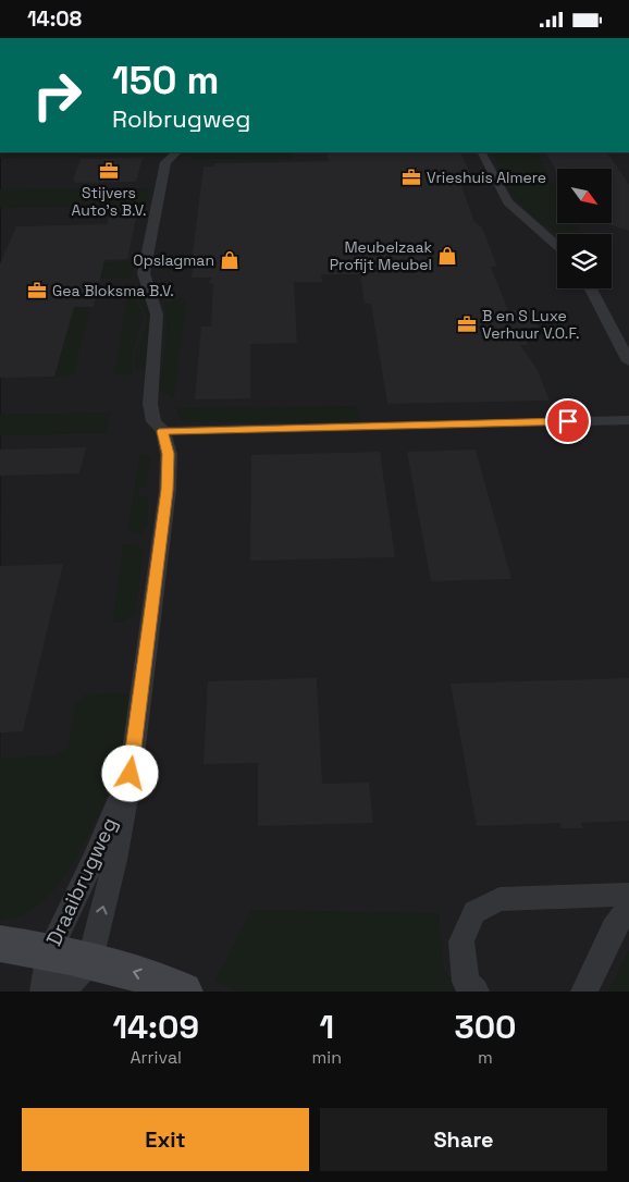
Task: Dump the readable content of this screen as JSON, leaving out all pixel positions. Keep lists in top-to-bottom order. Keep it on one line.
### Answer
{"streets":{"street":["Draaibrugweg"]},"places":{"office":["Stijvers Auto's B.V.","Vrieshuis Almere","Gea Bloksma B.V.","B en S Luxe Verhuur V.O.F."],"shop":["Meubelzaak Profijt Meubel","Opslagman"]},"north":"bottom right","page":{"status":"14:08","turn":["150 m","Rolbrugweg"],"eta":["14:09","Arrival","1","min","300","m"],"buttons":["Exit","Share"]}}
